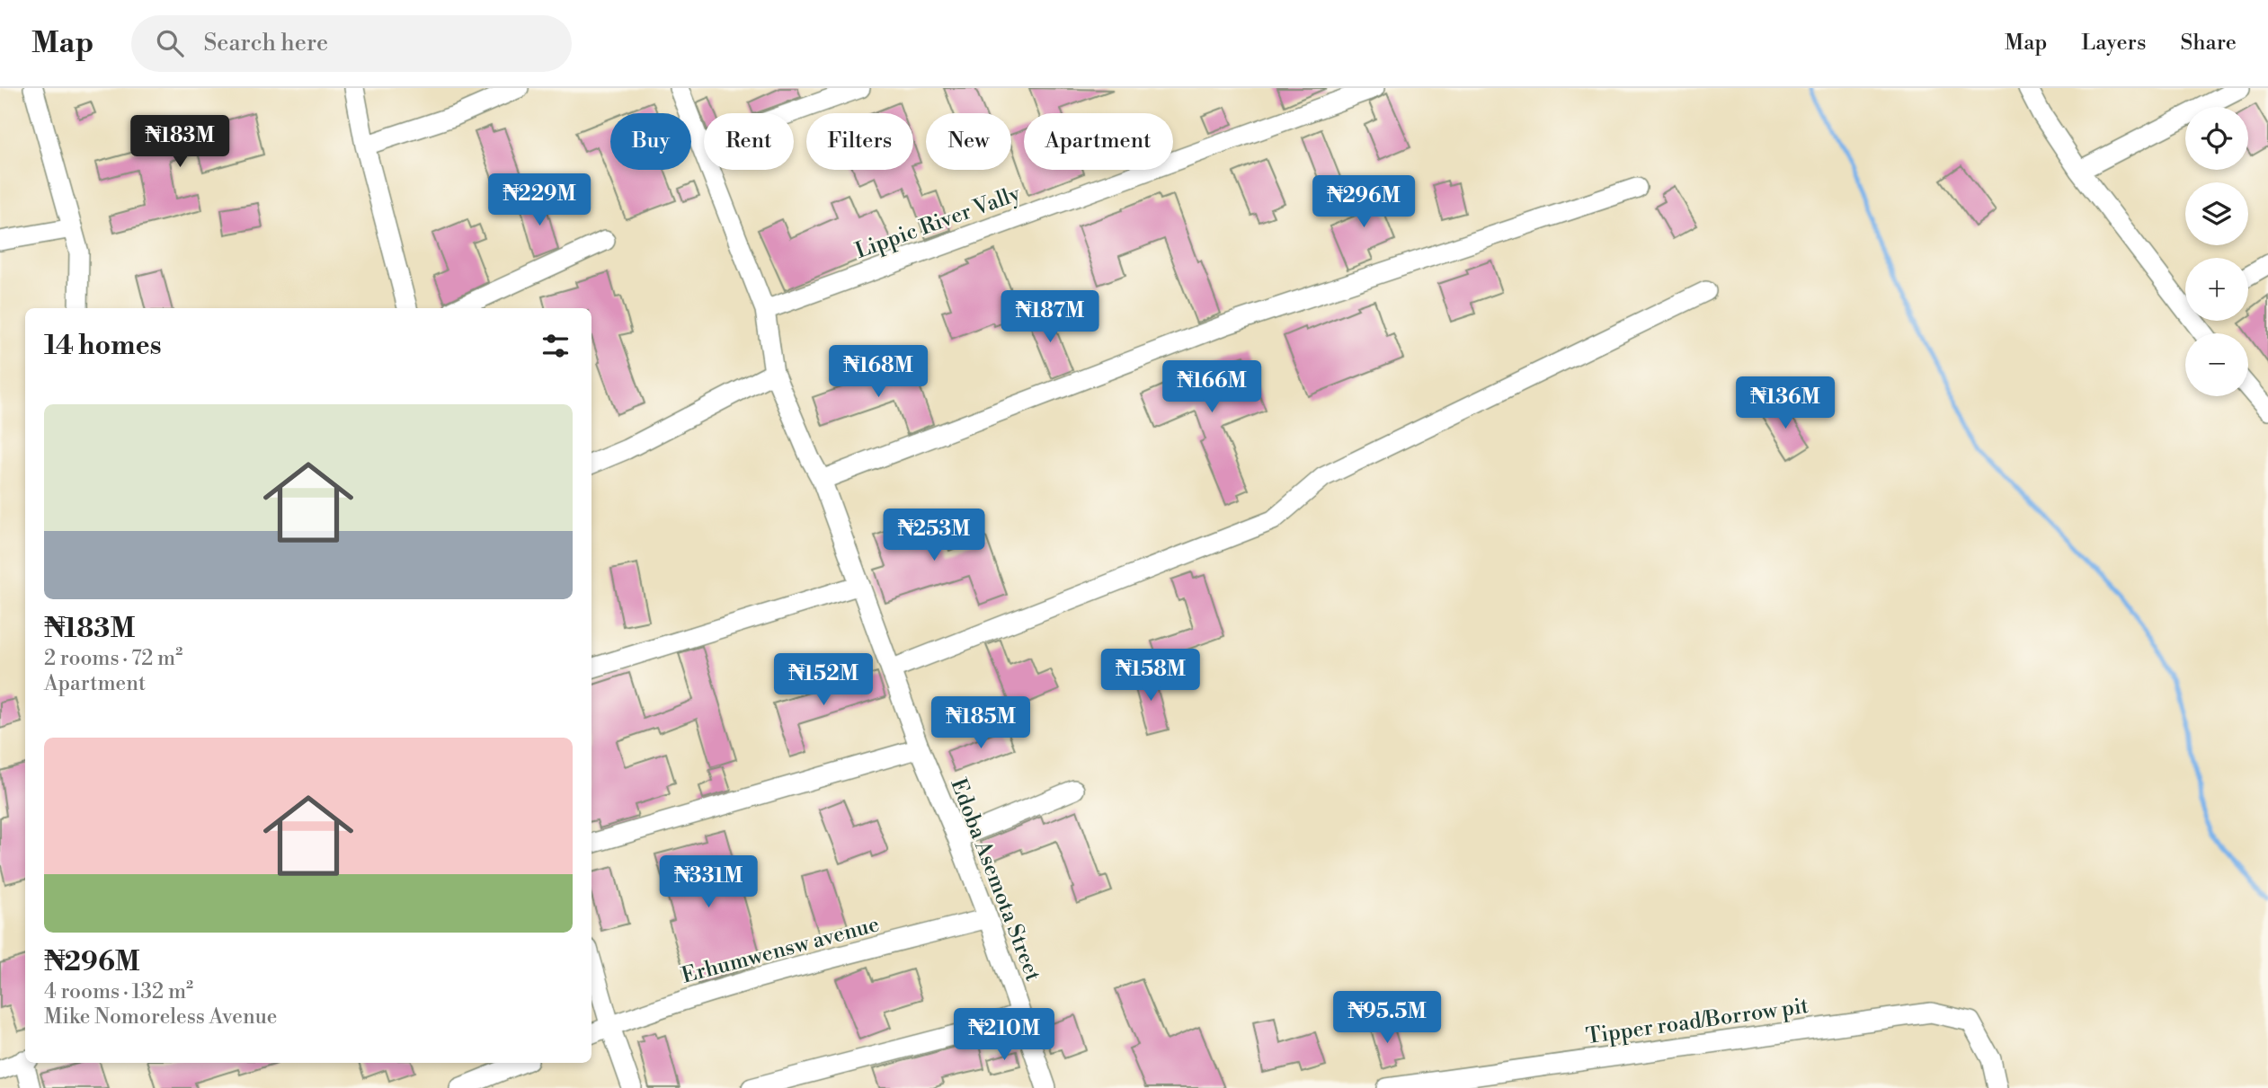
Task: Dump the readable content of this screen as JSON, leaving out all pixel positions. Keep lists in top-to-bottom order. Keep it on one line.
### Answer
{"streets":{"street":["Lippic River Vally","Edoba Asemota Street","Erhumwensw avenue","Tipper road/Borrow pit"]},"crossings":[["Lippic River Vally","Edoba Asemota Street"],["Edoba Asemota Street","Erhumwensw avenue"]],"page":{"header":"Map","search":"Search here","nav":["Map","Layers","Share"],"map_buttons":["+","−"],"chip":["Buy","Rent","Filters","New","Apartment"],"price":["₦183M","₦229M","₦296M","₦187M","₦168M","₦166M","₦136M","₦253M","₦158M","₦152M","₦185M","₦331M","₦95.5M","₦210M"],"heading":"14 homes","list":[{"name":"₦183M","note":"2 rooms · 72 m² · Apartment"},{"name":"₦296M","note":"4 rooms · 132 m² · Mike Nomoreless Avenue"}]}}
